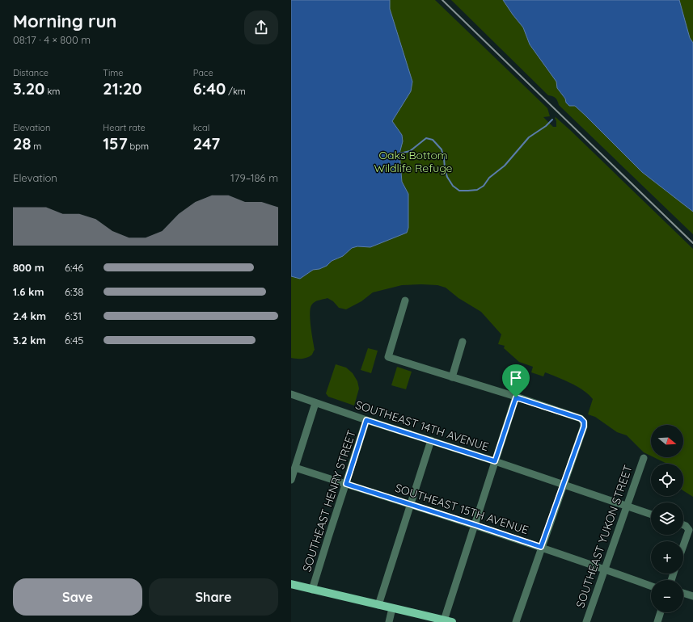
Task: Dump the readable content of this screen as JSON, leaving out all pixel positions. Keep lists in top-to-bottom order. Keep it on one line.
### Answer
{"streets":{"street":["SOUTHEAST 14TH AVENUE","SOUTHEAST HENRY STREET","SOUTHEAST 15TH AVENUE","SOUTHEAST YUKON STREET"]},"crossings":[["SOUTHEAST 14TH AVENUE","SOUTHEAST HENRY STREET"],["SOUTHEAST 14TH AVENUE","SOUTHEAST YUKON STREET"],["SOUTHEAST HENRY STREET","SOUTHEAST 15TH AVENUE"],["SOUTHEAST 15TH AVENUE","SOUTHEAST YUKON STREET"]],"parks":["Oaks Bottom Wildlife Refuge"],"north":"right","page":{"heading":["Morning run","08:17 · 4 × 800 m"],"stats":[["Distance","3.20 km"],["Time","21:20"],["Pace","6:40 /km"],["Elevation","28 m"],["Heart rate","157 bpm"],["kcal","247"]],"chart":["Elevation","179–186 m"],"list":[{"name":"800 m","note":"6:46"},{"name":"1.6 km","note":"6:38"},{"name":"2.4 km","note":"6:31"},{"name":"3.2 km","note":"6:45"}],"map_buttons":["+","−"],"buttons":["Save","Share"]}}
